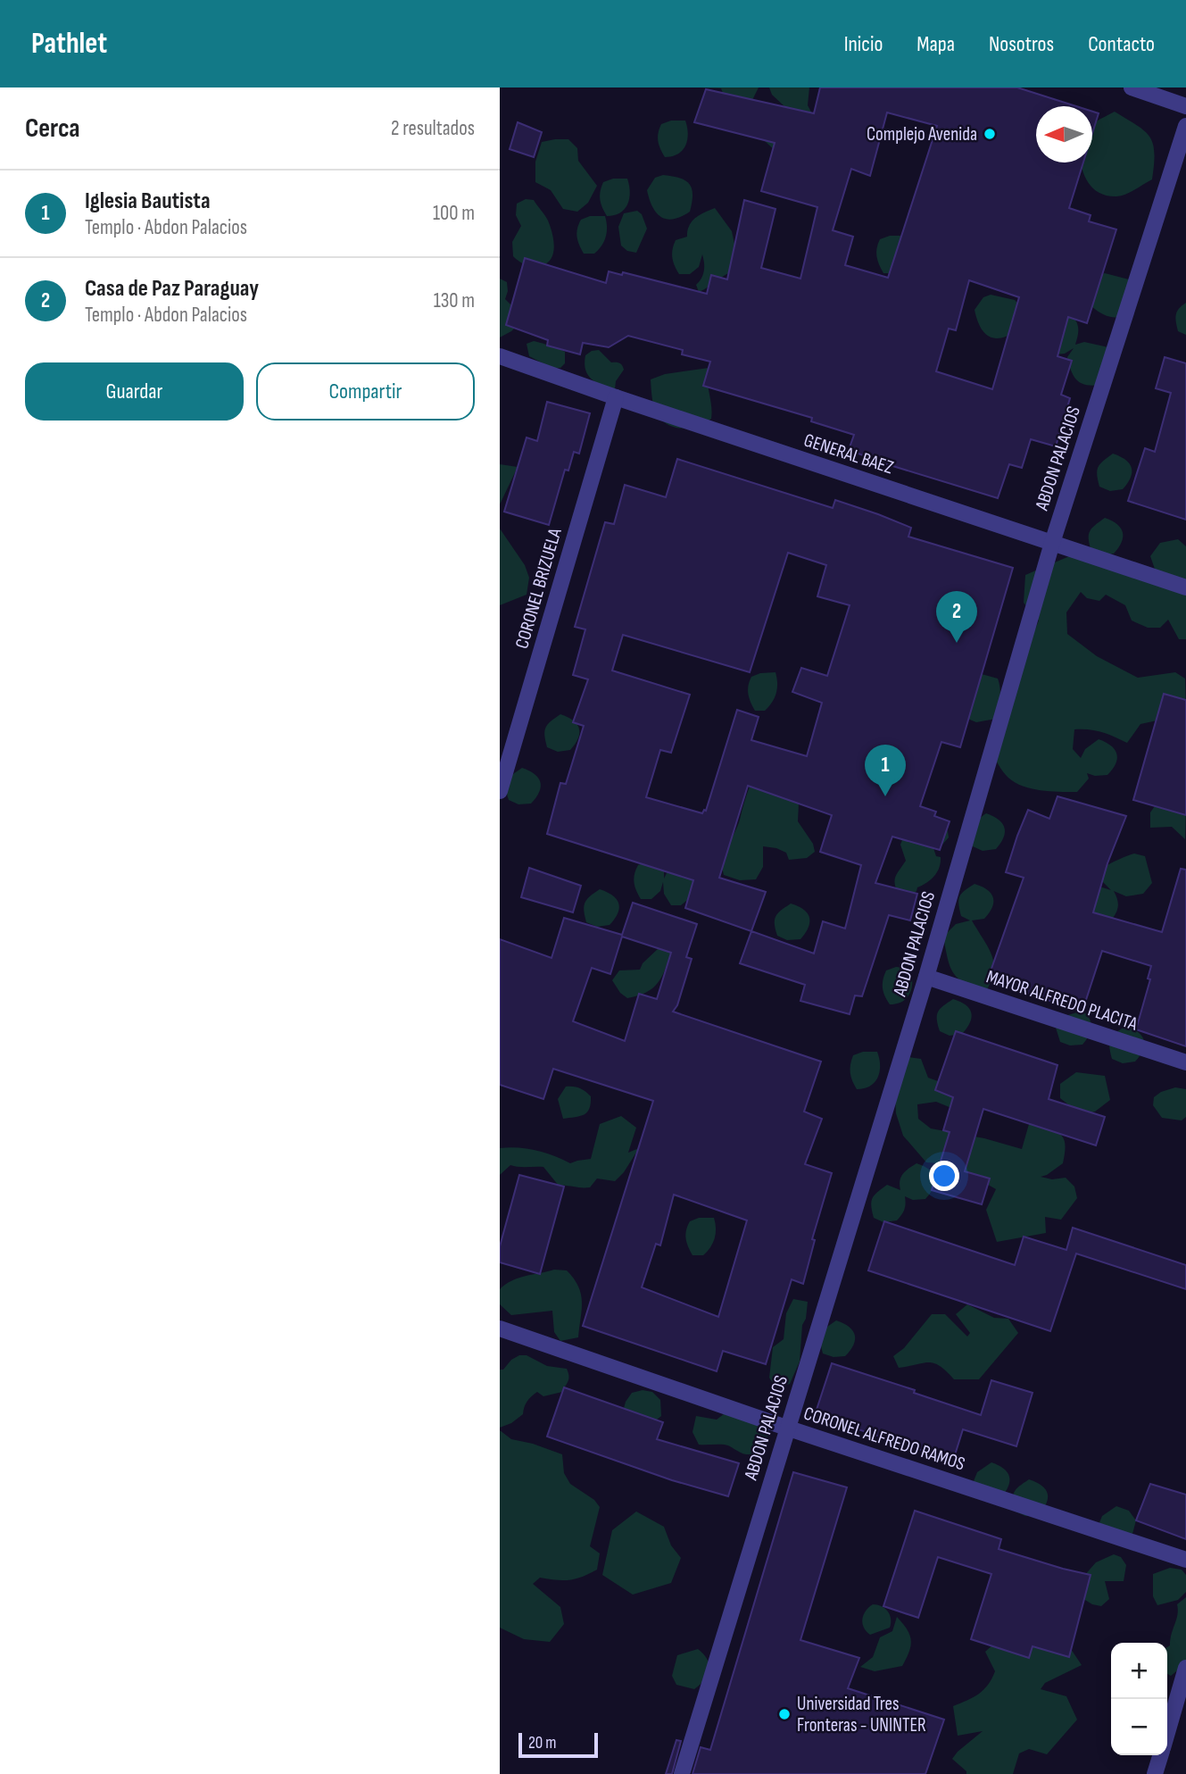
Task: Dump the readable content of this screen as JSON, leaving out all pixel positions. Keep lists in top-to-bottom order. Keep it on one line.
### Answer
{"streets":{"street":["GENERAL BAEZ","ABDON PALACIOS","CORONEL BRIZUELA","MAYOR ALFREDO PLACITA","CORONEL ALFREDO RAMOS"]},"crossings":[["GENERAL BAEZ","ABDON PALACIOS"],["GENERAL BAEZ","CORONEL BRIZUELA"],["ABDON PALACIOS","MAYOR ALFREDO PLACITA"],["ABDON PALACIOS","CORONEL ALFREDO RAMOS"]],"places":["Complejo Avenida","Universidad Tres Fronteras - UNINTER"],"scale_bar":"20 m","north":"left","page":{"header":"Pathlet","nav":["Inicio","Mapa","Nosotros","Contacto"],"heading":["Cerca","2 resultados"],"list":[{"mark":"1","name":"Iglesia Bautista","note":"Templo · Abdon Palacios","value":"100 m"},{"mark":"2","name":"Casa de Paz Paraguay","note":"Templo · Abdon Palacios","value":"130 m"}],"buttons":["Guardar","Compartir"],"pins":["2","1"],"map_buttons":["+","−"],"scale":"20 m"}}
